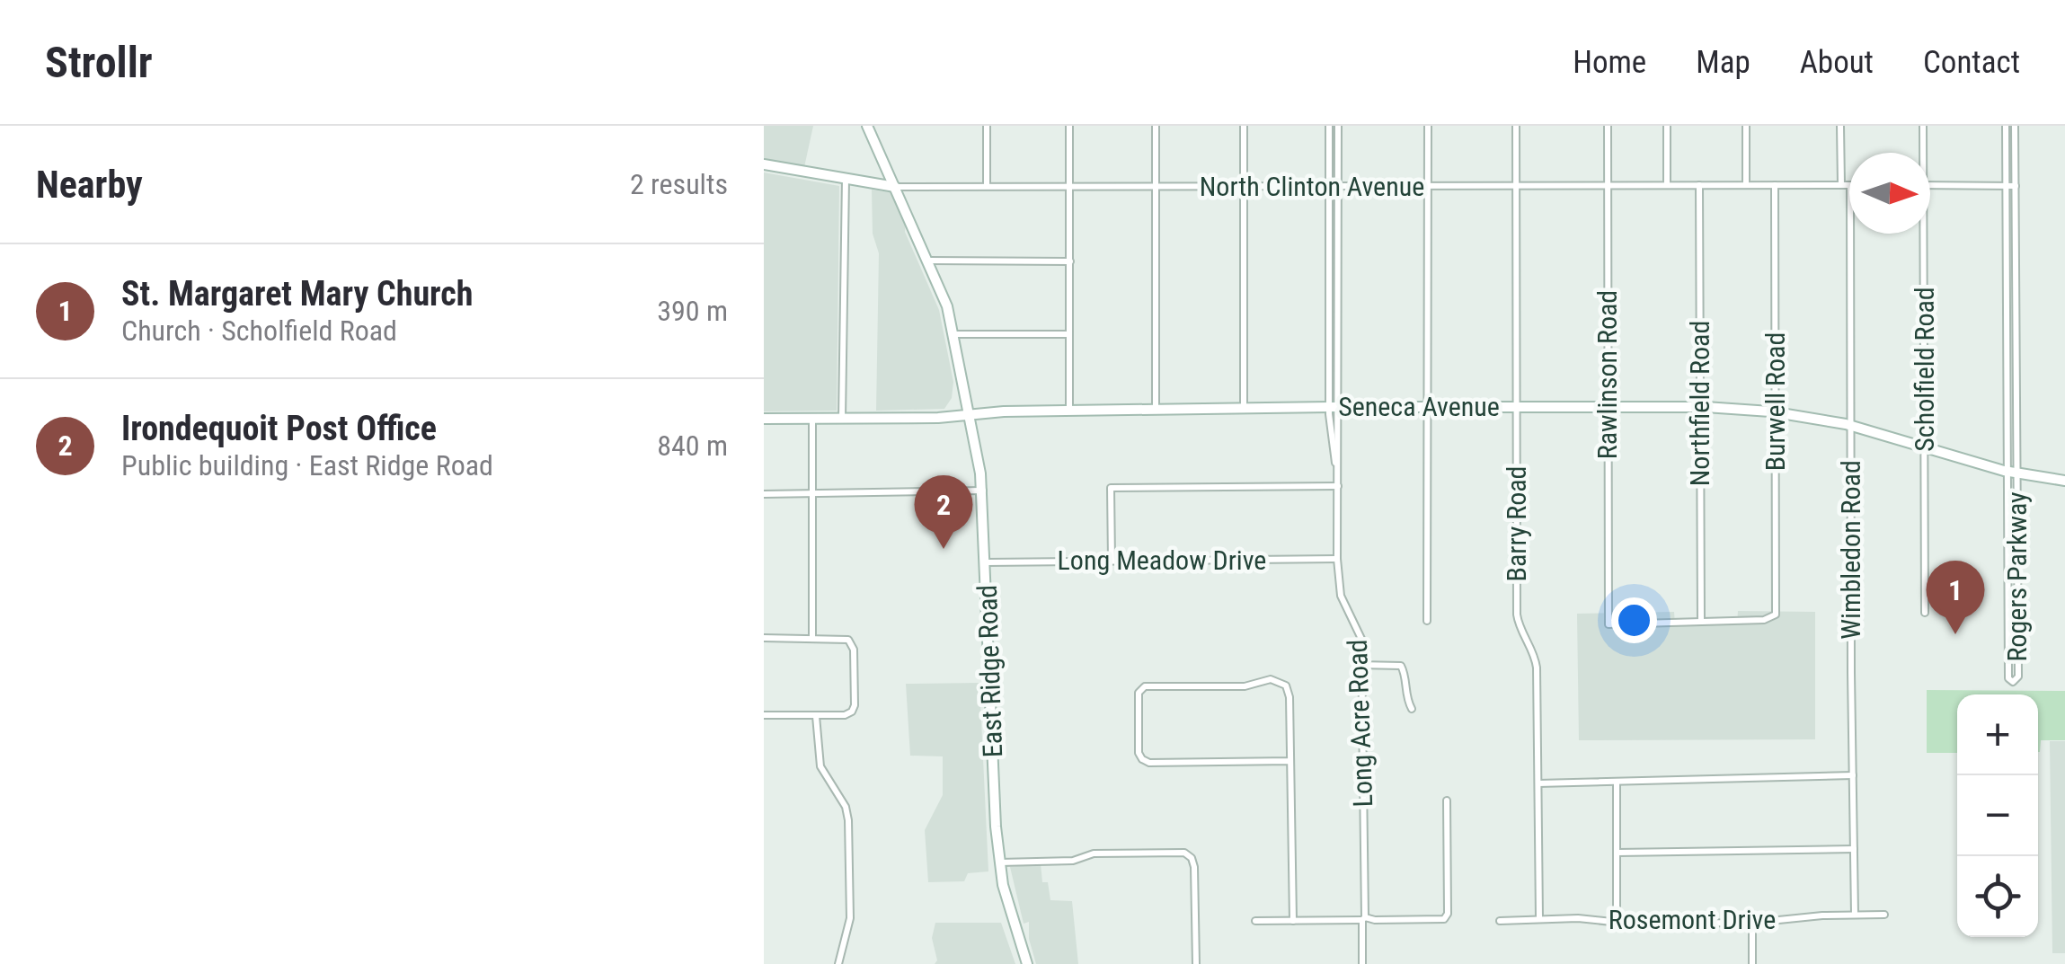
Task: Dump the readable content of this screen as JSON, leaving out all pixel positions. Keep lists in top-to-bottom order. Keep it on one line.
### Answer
{"streets":{"main road":["North Clinton Avenue","Seneca Avenue","East Ridge Road"],"street":["Scholfield Road","Rawlinson Road","Burwell Road","Northfield Road","Barry Road","Wimbledon Road","Long Meadow Drive","Rogers Parkway","Long Acre Road","Rosemont Drive"]},"crossings":[["North Clinton Avenue","Rawlinson Road"],["North Clinton Avenue","Burwell Road"],["North Clinton Avenue","Northfield Road"],["North Clinton Avenue","Barry Road"],["North Clinton Avenue","East Ridge Road"],["North Clinton Avenue","Long Acre Road"],["Scholfield Road","Seneca Avenue"],["Rawlinson Road","Burwell Road"],["Rawlinson Road","Northfield Road"],["Rawlinson Road","Seneca Avenue"],["Burwell Road","Northfield Road"],["Burwell Road","Seneca Avenue"],["Northfield Road","Seneca Avenue"],["Seneca Avenue","Barry Road"],["Seneca Avenue","Wimbledon Road"],["Seneca Avenue","Rogers Parkway"],["Seneca Avenue","East Ridge Road"],["Seneca Avenue","Long Acre Road"],["Barry Road","Rosemont Drive"],["Wimbledon Road","Rosemont Drive"],["Long Meadow Drive","East Ridge Road"],["Long Meadow Drive","Long Acre Road"]],"north":"right","page":{"header":"Strollr","nav":["Home","Map","About","Contact"],"heading":["Nearby","2 results"],"list":[{"mark":"1","name":"St. Margaret Mary Church","note":"Church · Scholfield Road","value":"390 m"},{"mark":"2","name":"Irondequoit Post Office","note":"Public building · East Ridge Road","value":"840 m"}],"pins":["2","1"],"map_buttons":["+","−"]}}
